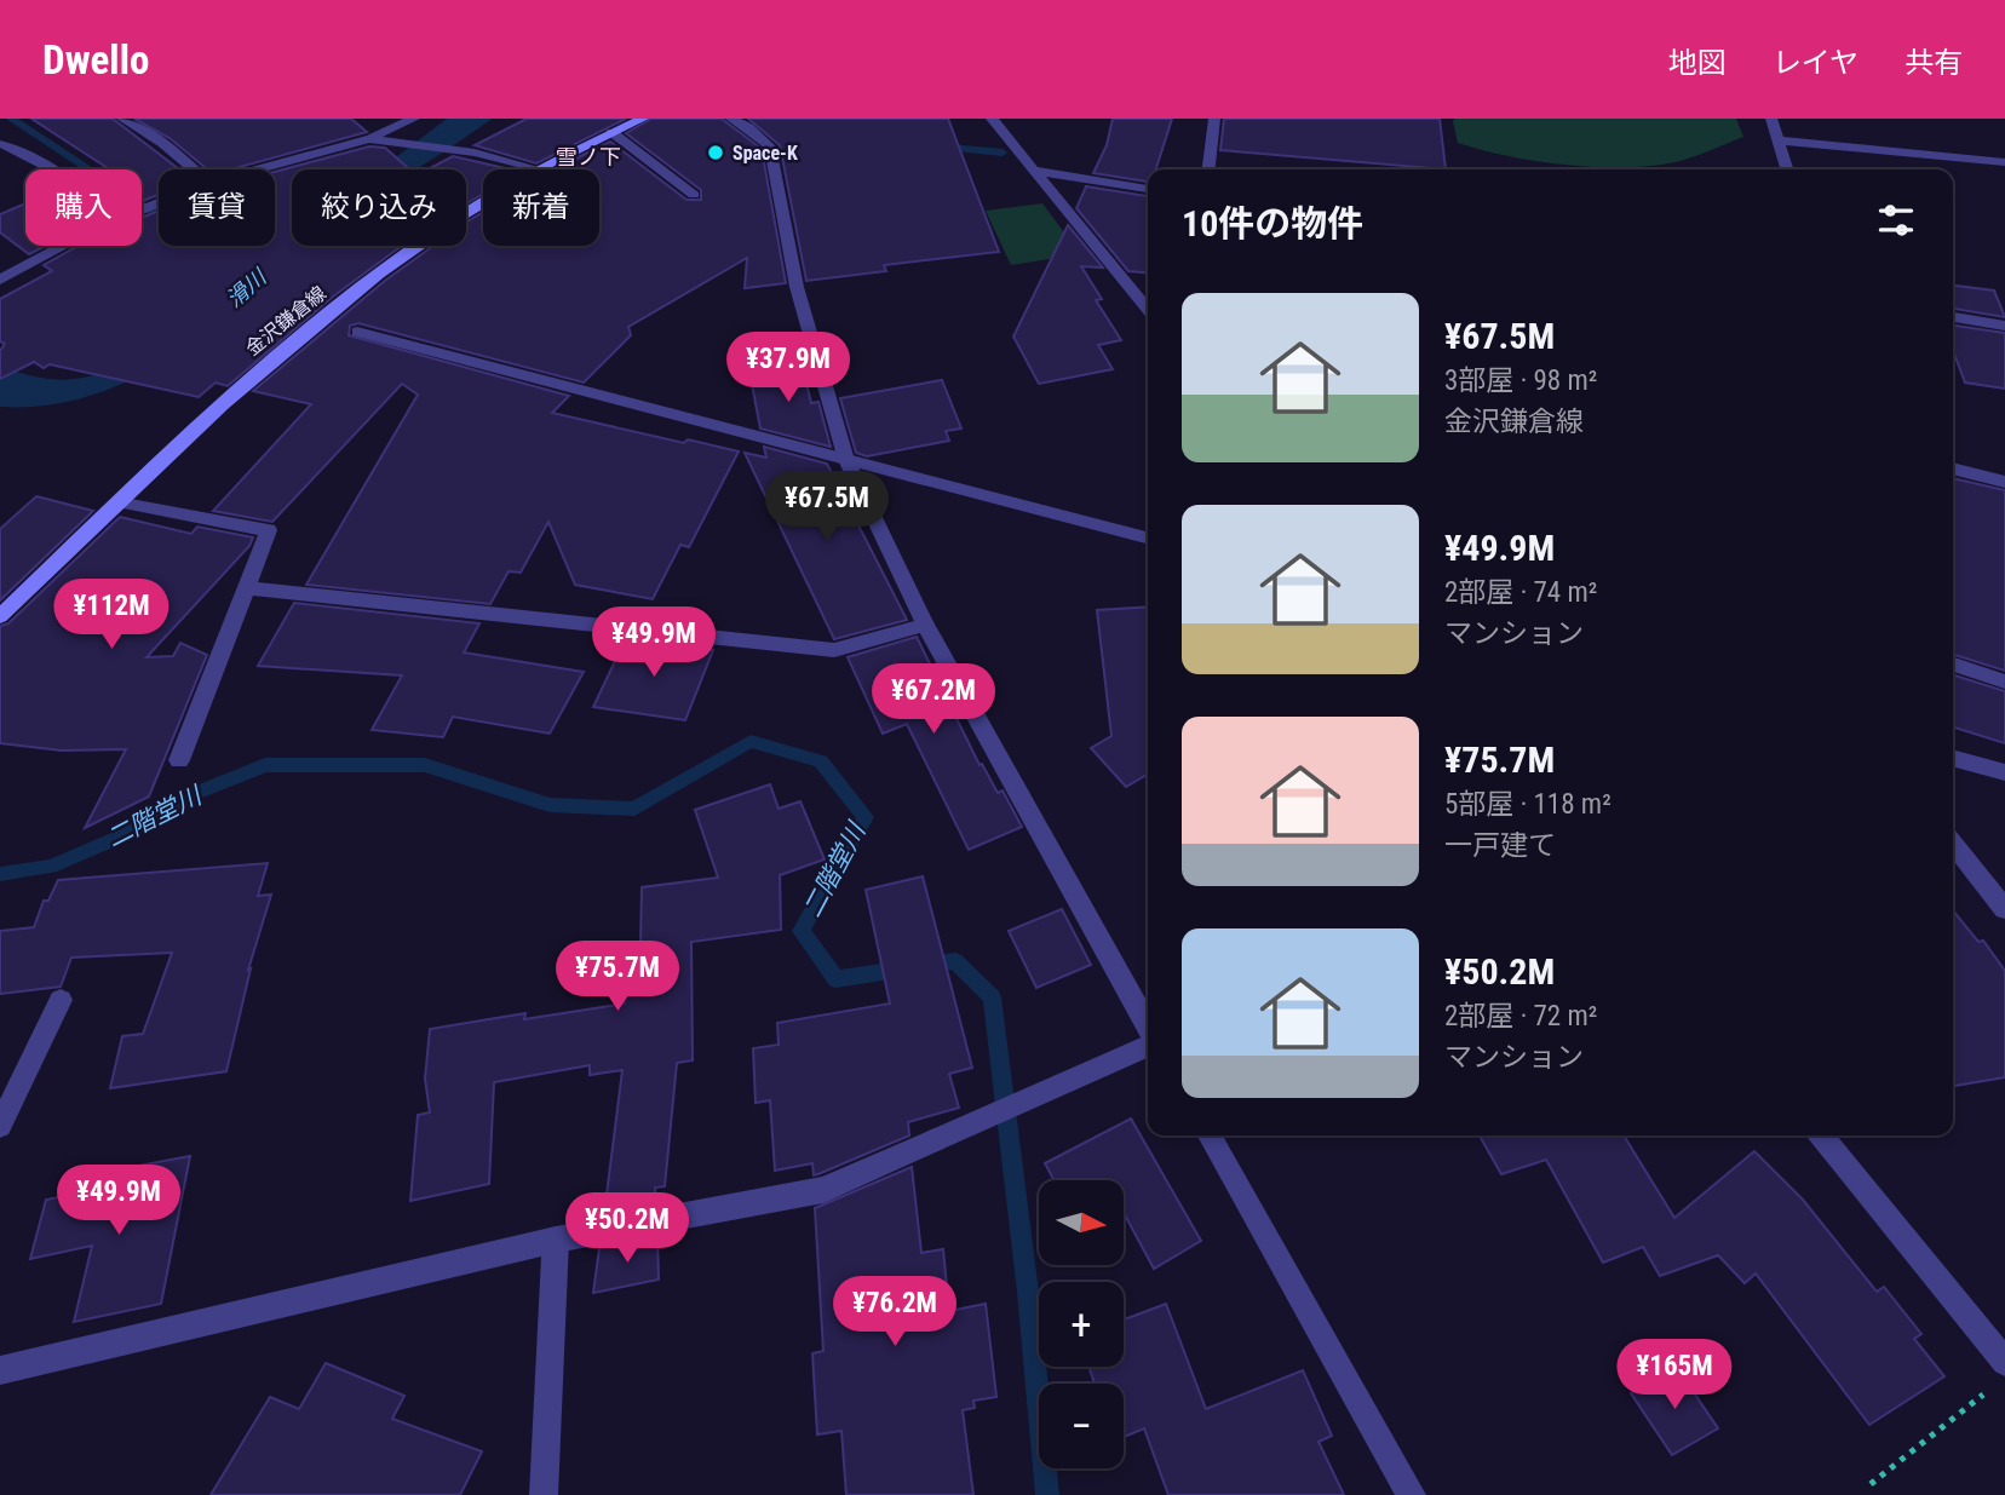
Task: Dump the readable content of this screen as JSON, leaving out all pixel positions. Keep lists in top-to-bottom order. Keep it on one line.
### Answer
{"streets":{"main road":["金沢鎌倉線"]},"districts":["雪ノ下"],"water":["滑川","二階堂川"],"places":["Space-K"],"north":"right","page":{"header":"Dwello","nav":["地図","レイヤ","共有"],"chip":["購入","賃貸","絞り込み","新着"],"heading":"10件の物件","list":[{"name":"¥67.5M","note":"3部屋 · 98 m² · 金沢鎌倉線"},{"name":"¥49.9M","note":"2部屋 · 74 m² · マンション"},{"name":"¥75.7M","note":"5部屋 · 118 m² · 一戸建て"},{"name":"¥50.2M","note":"2部屋 · 72 m² · マンション"}],"price":["¥37.9M","¥67.5M","¥112M","¥49.9M","¥67.2M","¥75.7M","¥49.9M","¥50.2M","¥76.2M","¥165M"],"map_buttons":["+","−"]}}
